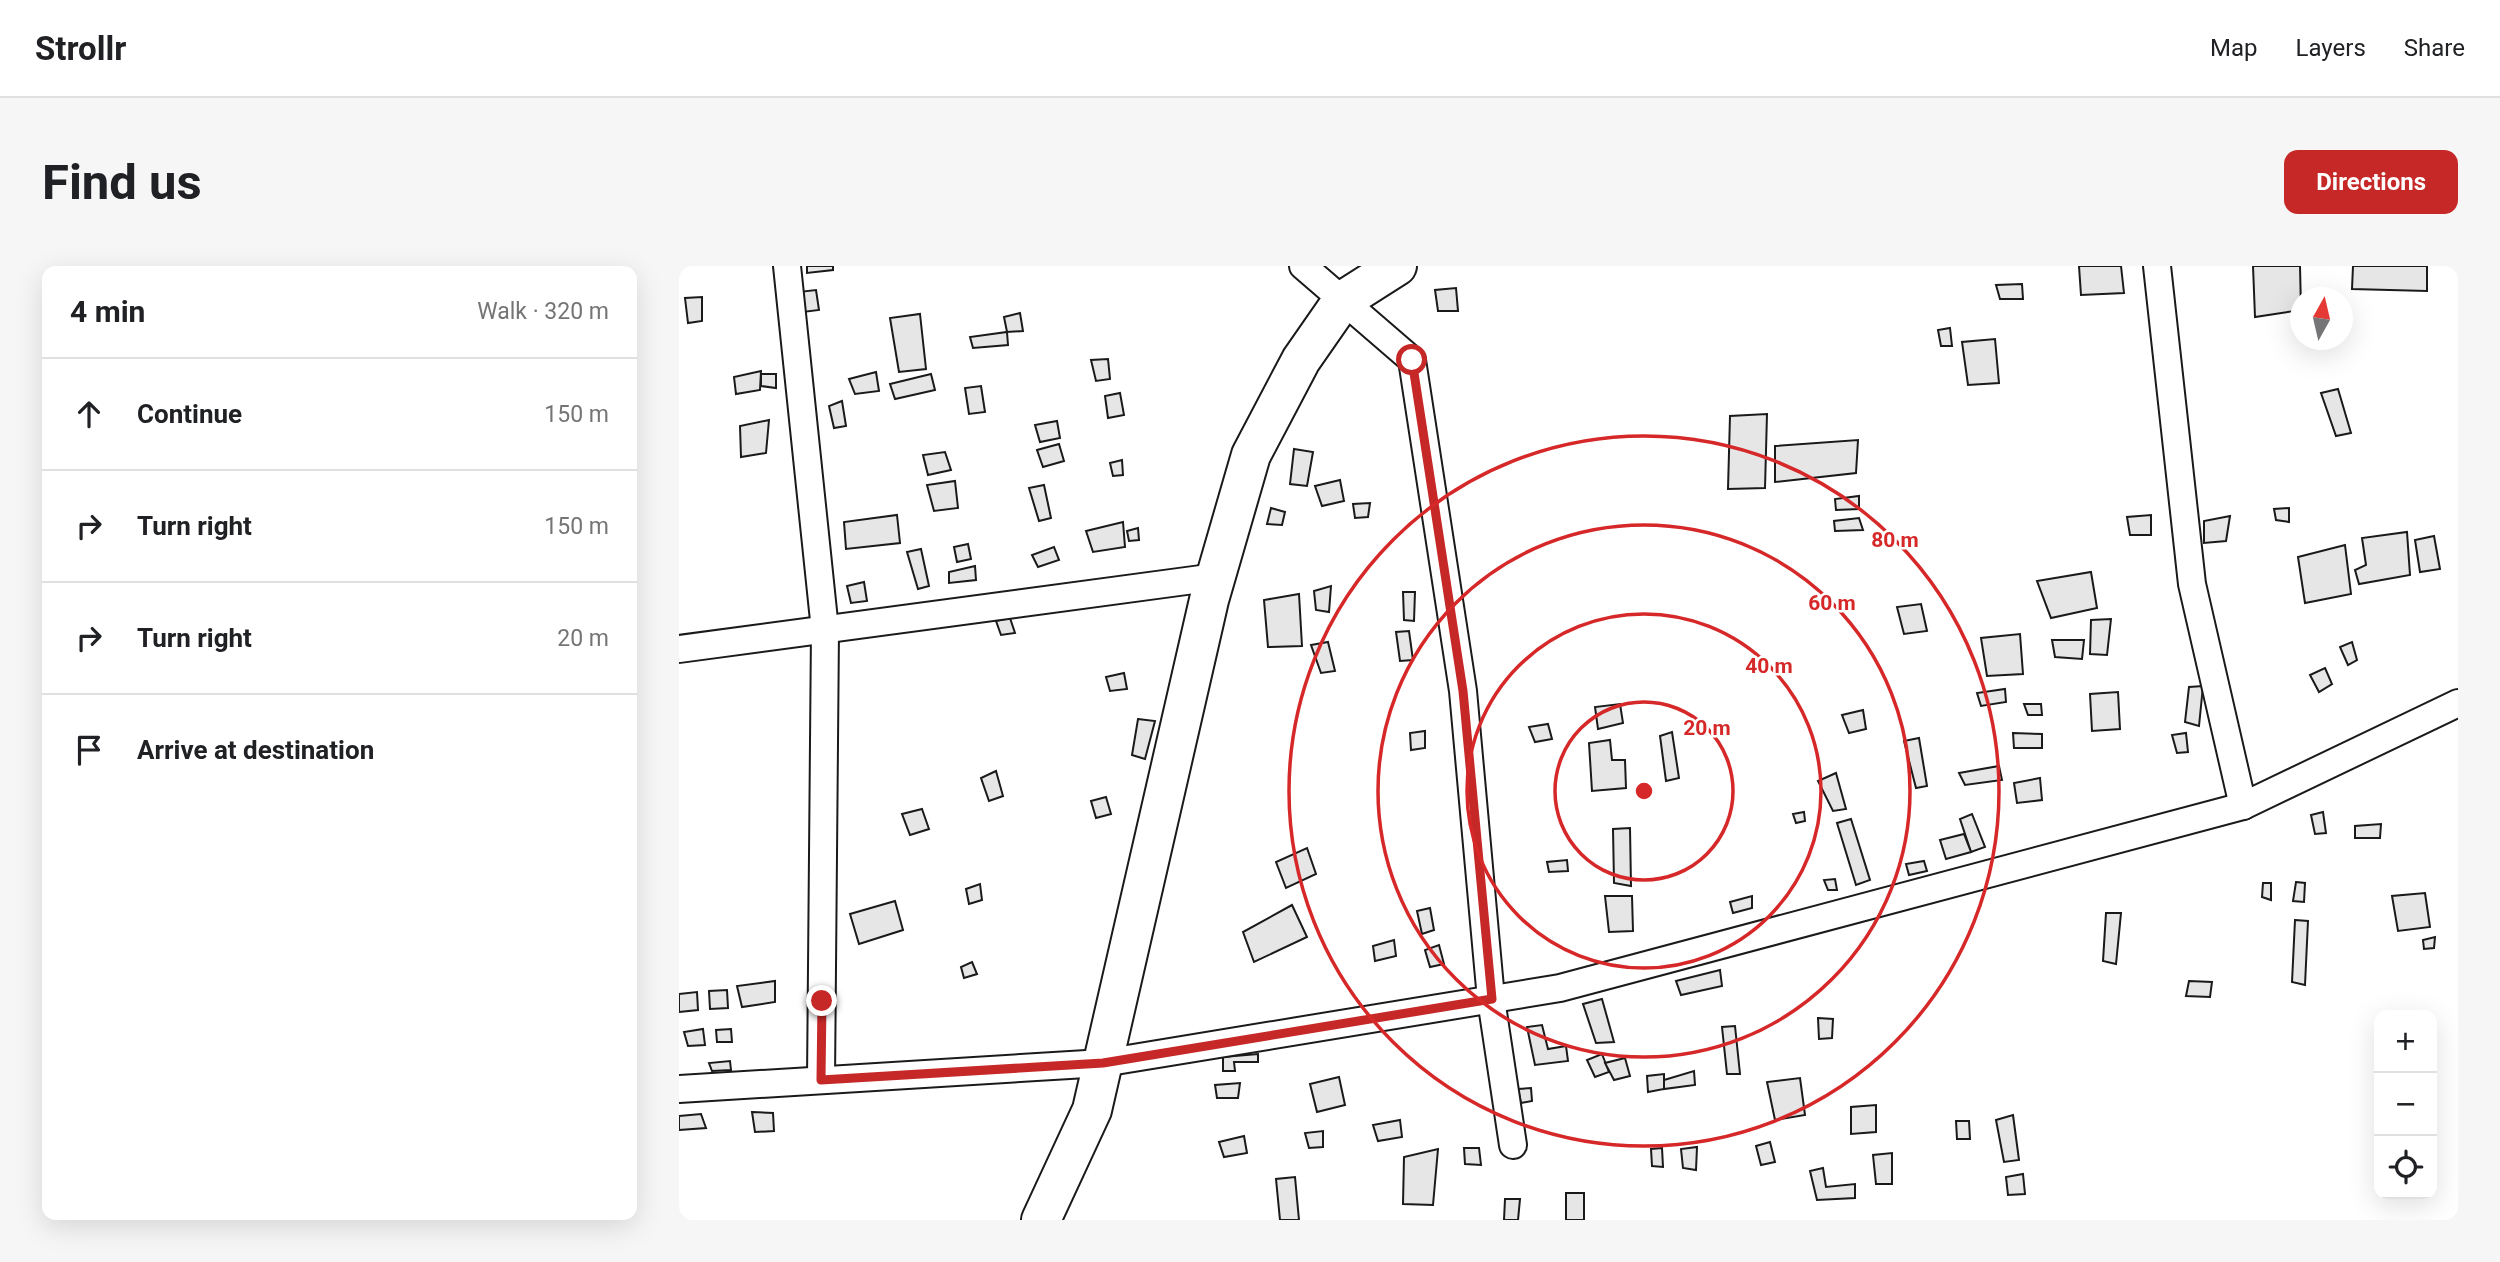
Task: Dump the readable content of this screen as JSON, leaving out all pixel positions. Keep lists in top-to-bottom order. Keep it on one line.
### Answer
{"north":"top","page":{"header":"Strollr","nav":["Map","Layers","Share"],"buttons":"Directions","title":"Find us","heading":["4 min","Walk · 320 m"],"list":[["Continue","150 m"],["Turn right","150 m"],["Turn right","20 m"],"Arrive at destination"],"map_buttons":["+","−"]},"rings":["80 m","60 m","40 m","20 m"]}
